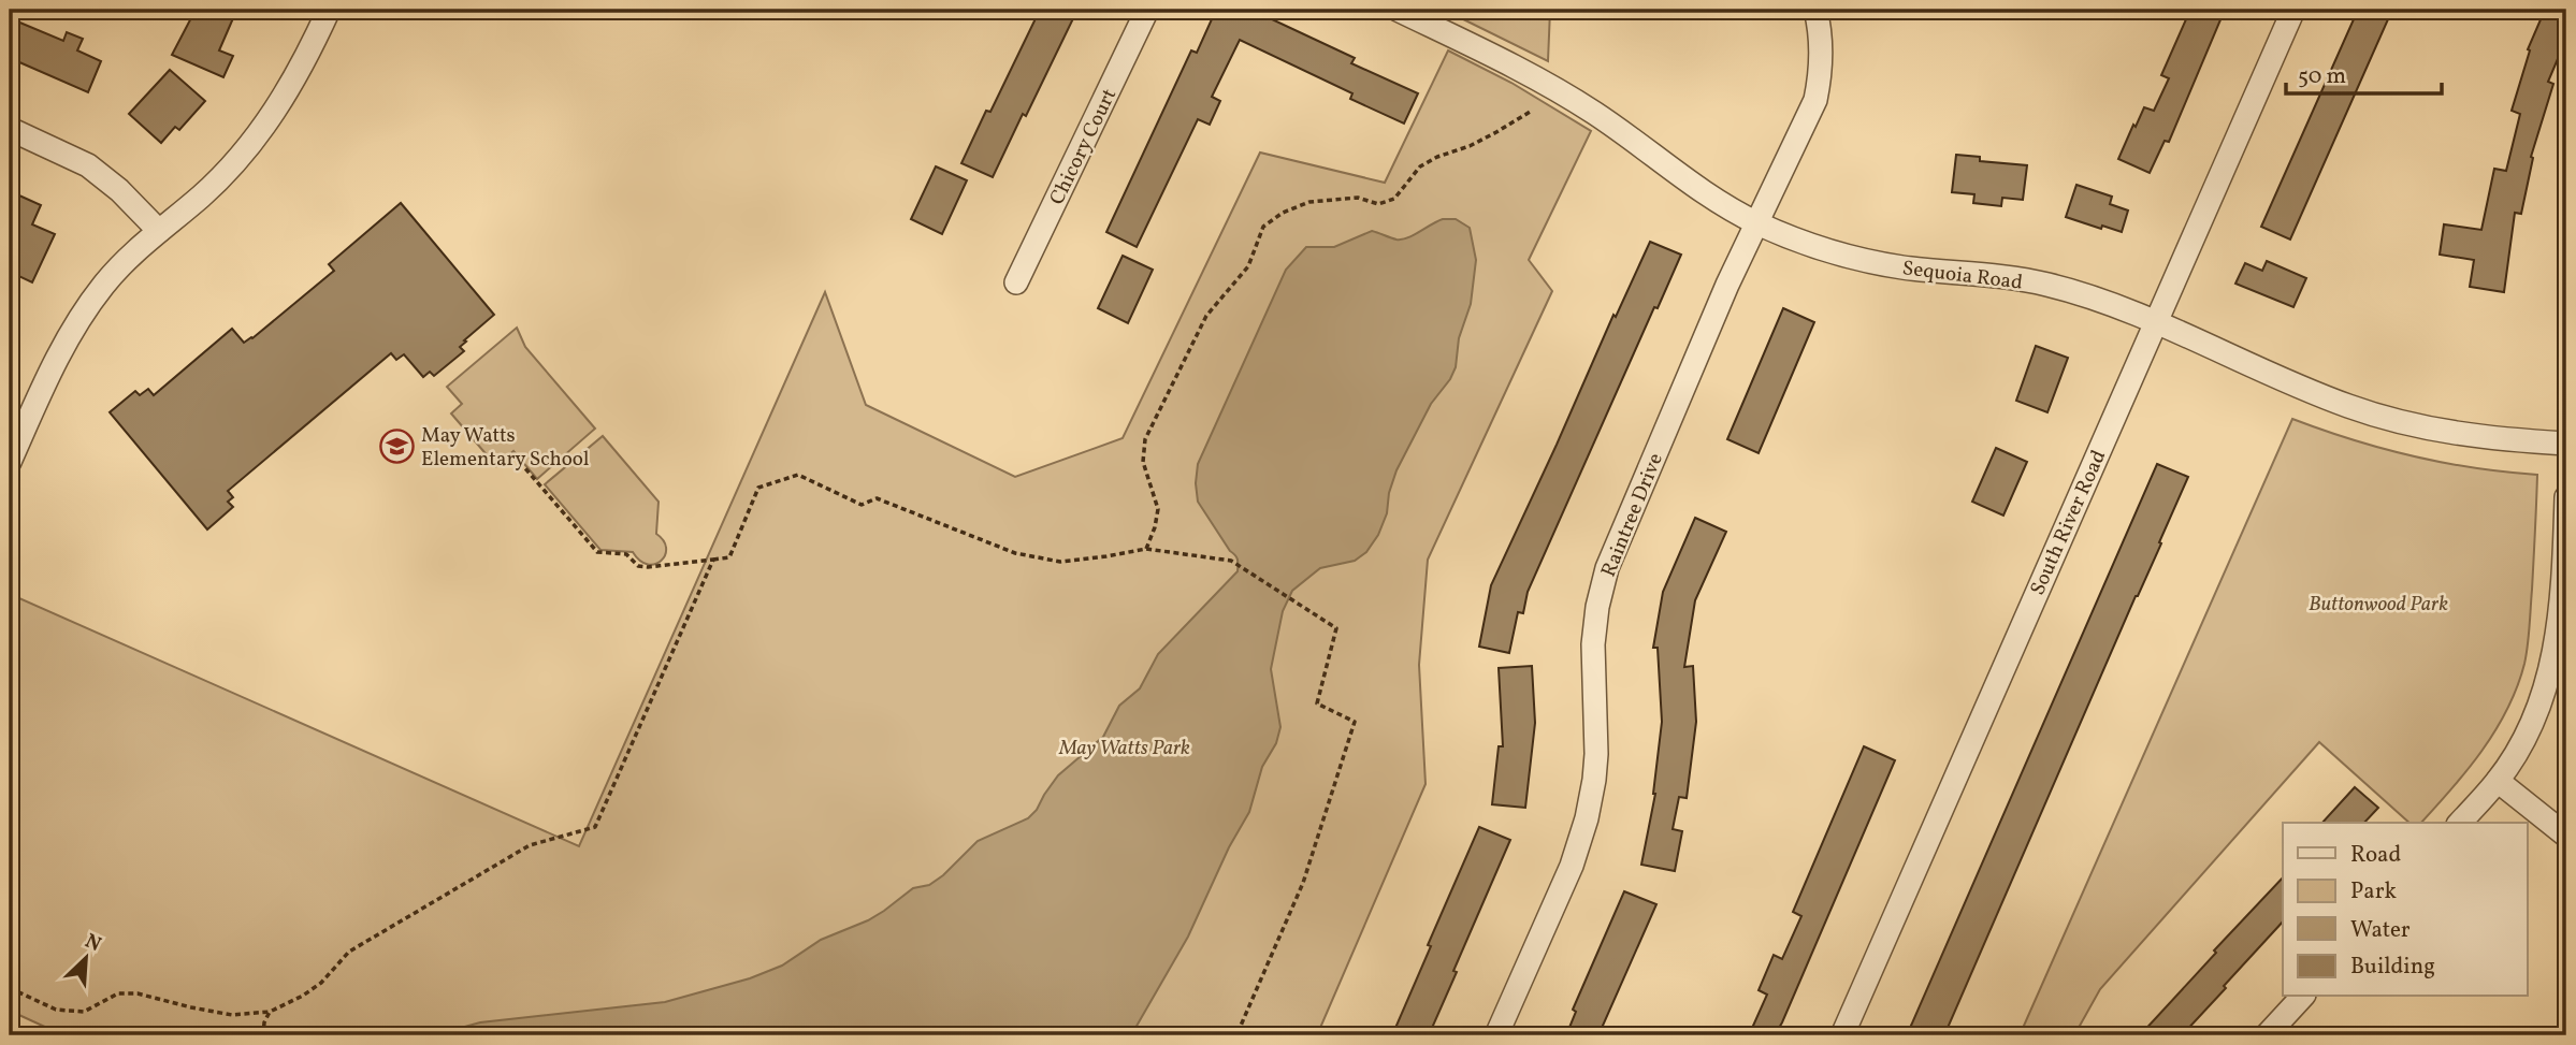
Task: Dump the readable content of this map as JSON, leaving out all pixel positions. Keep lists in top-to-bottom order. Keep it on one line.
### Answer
{"streets":{"street":["Chicory Court","Sequoia Road","Raintree Drive","South River Road"]},"crossings":[["Sequoia Road","Raintree Drive"],["Sequoia Road","South River Road"]],"parks":["Buttonwood Park","May Watts Park"],"places":{"school or university":["May Watts Elementary School"]},"legend":["Road","Park","Water","Building"],"scale_bar":"50 m","north":"top right"}
